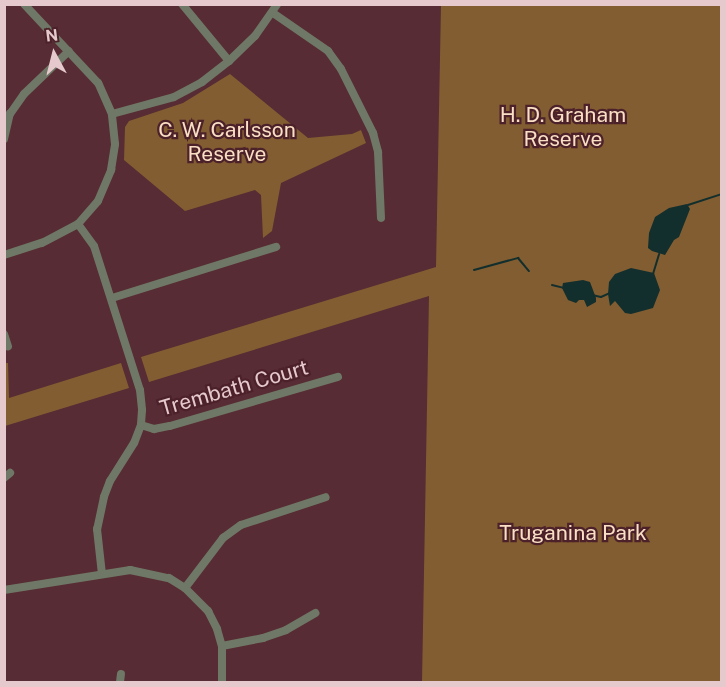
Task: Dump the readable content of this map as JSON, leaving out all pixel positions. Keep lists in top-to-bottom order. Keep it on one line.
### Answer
{"streets":{"street":["Trembath Court"]},"parks":["H. D. Graham Reserve","C. W. Carlsson Reserve","Truganina Park"],"north":"top"}
